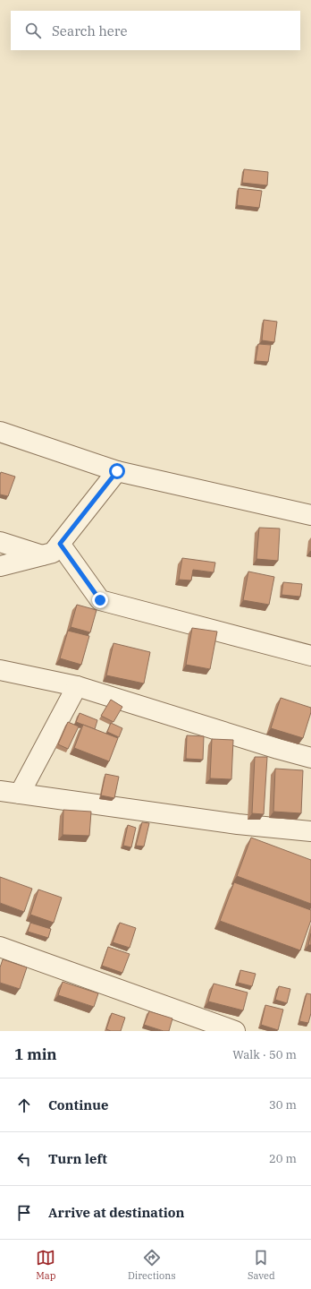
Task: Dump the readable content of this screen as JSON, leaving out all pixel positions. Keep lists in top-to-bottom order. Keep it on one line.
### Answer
{"page":{"search":"Search here","heading":["1 min","Walk · 50 m"],"list":[["Continue","30 m"],["Turn left","20 m"],"Arrive at destination"],"nav":["Map","Directions","Saved"]}}
